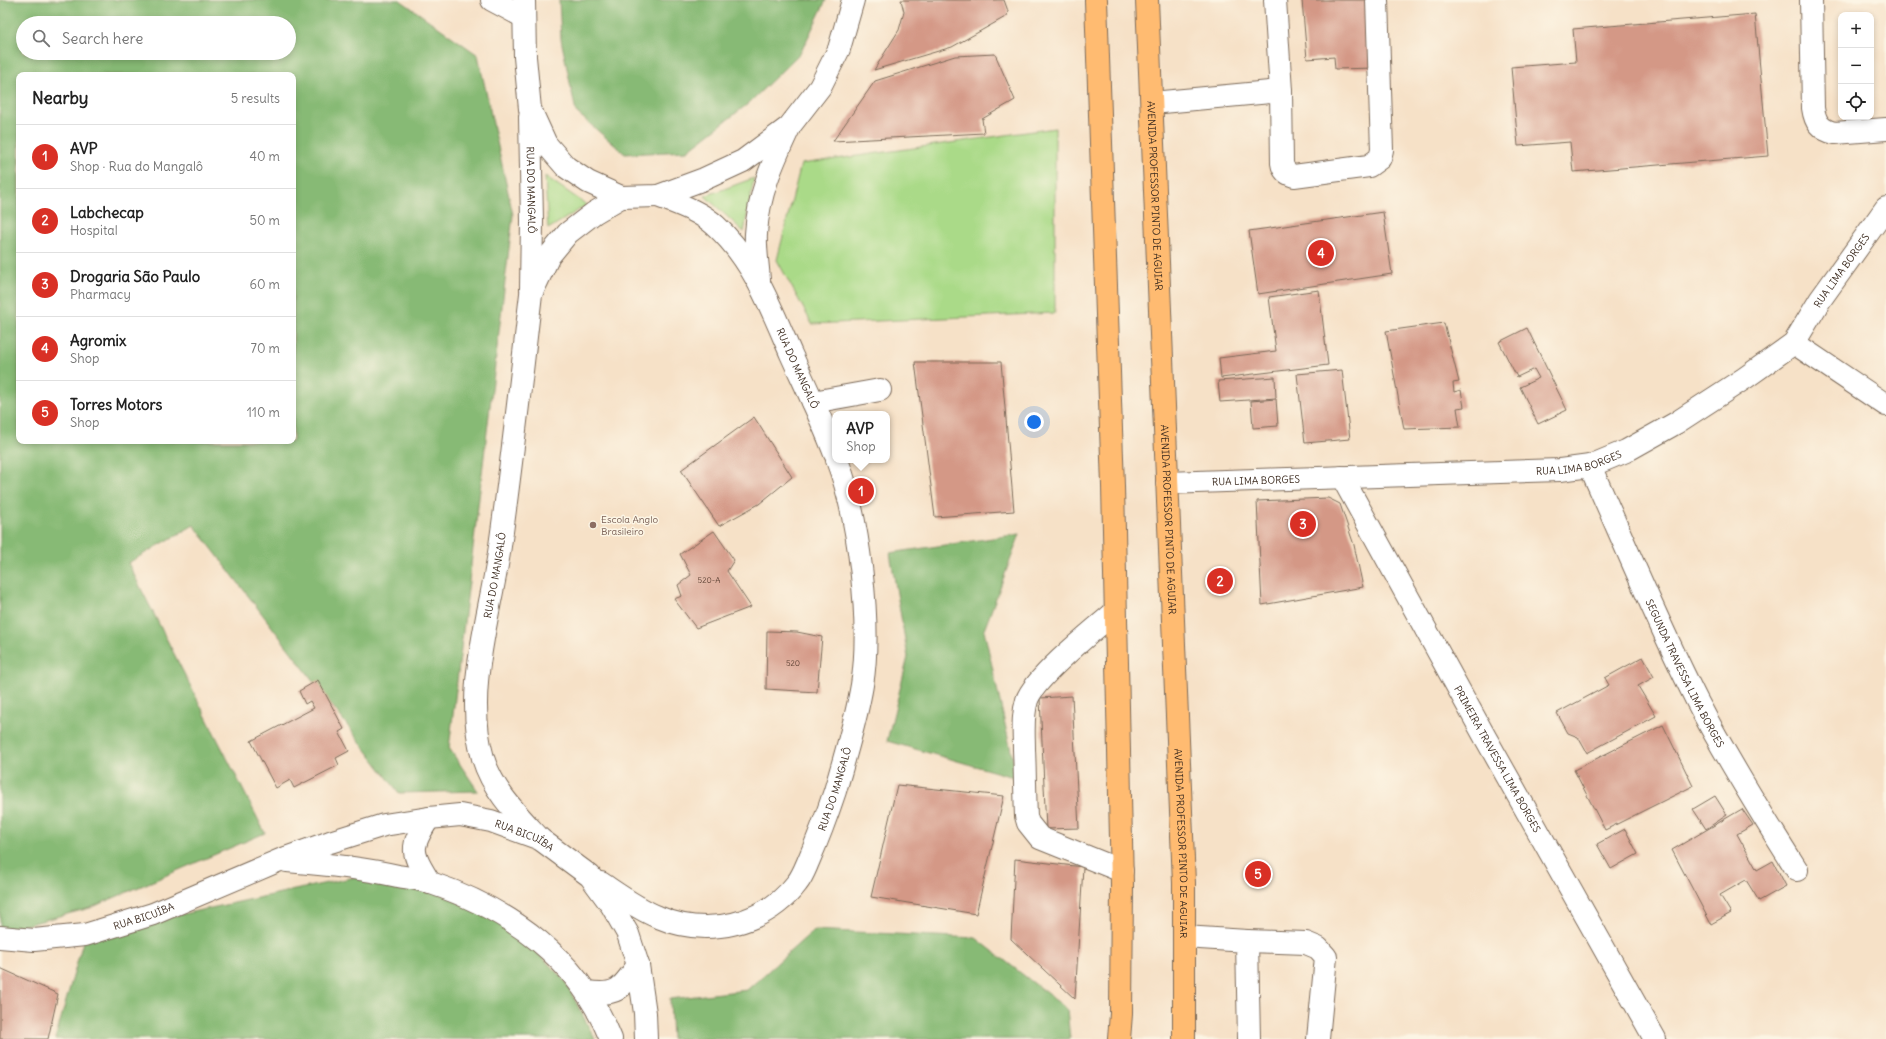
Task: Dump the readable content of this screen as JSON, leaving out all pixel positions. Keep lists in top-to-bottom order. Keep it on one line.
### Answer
{"streets":{"main road":["AVENIDA PROFESSOR PINTO DE AGUIAR"],"street":["RUA DO MANGALÔ","RUA LIMA BORGES","SEGUNDA TRAVESSA LIMA BORGES","PRIMEIRA TRAVESSA LIMA BORGES","RUA BICUÍBA"]},"crossings":[["RUA DO MANGALÔ","RUA BICUÍBA"],["AVENIDA PROFESSOR PINTO DE AGUIAR","RUA LIMA BORGES"],["RUA LIMA BORGES","SEGUNDA TRAVESSA LIMA BORGES"],["RUA LIMA BORGES","PRIMEIRA TRAVESSA LIMA BORGES"]],"places":["Escola Anglo Brasileiro"],"house_numbers":["520-A","520"],"page":{"map_buttons":["+","−"],"search":"Search here","heading":["Nearby","5 results"],"list":[{"mark":"1","name":"AVP","note":"Shop · Rua do Mangalô","value":"40 m"},{"mark":"2","name":"Labchecap","note":"Hospital","value":"50 m"},{"mark":"3","name":"Drogaria São Paulo","note":"Pharmacy","value":"60 m"},{"mark":"4","name":"Agromix","note":"Shop","value":"70 m"},{"mark":"5","name":"Torres Motors","note":"Shop","value":"110 m"}],"pins":["4","1","3","2","5"],"popup":["AVP","Shop"]}}
